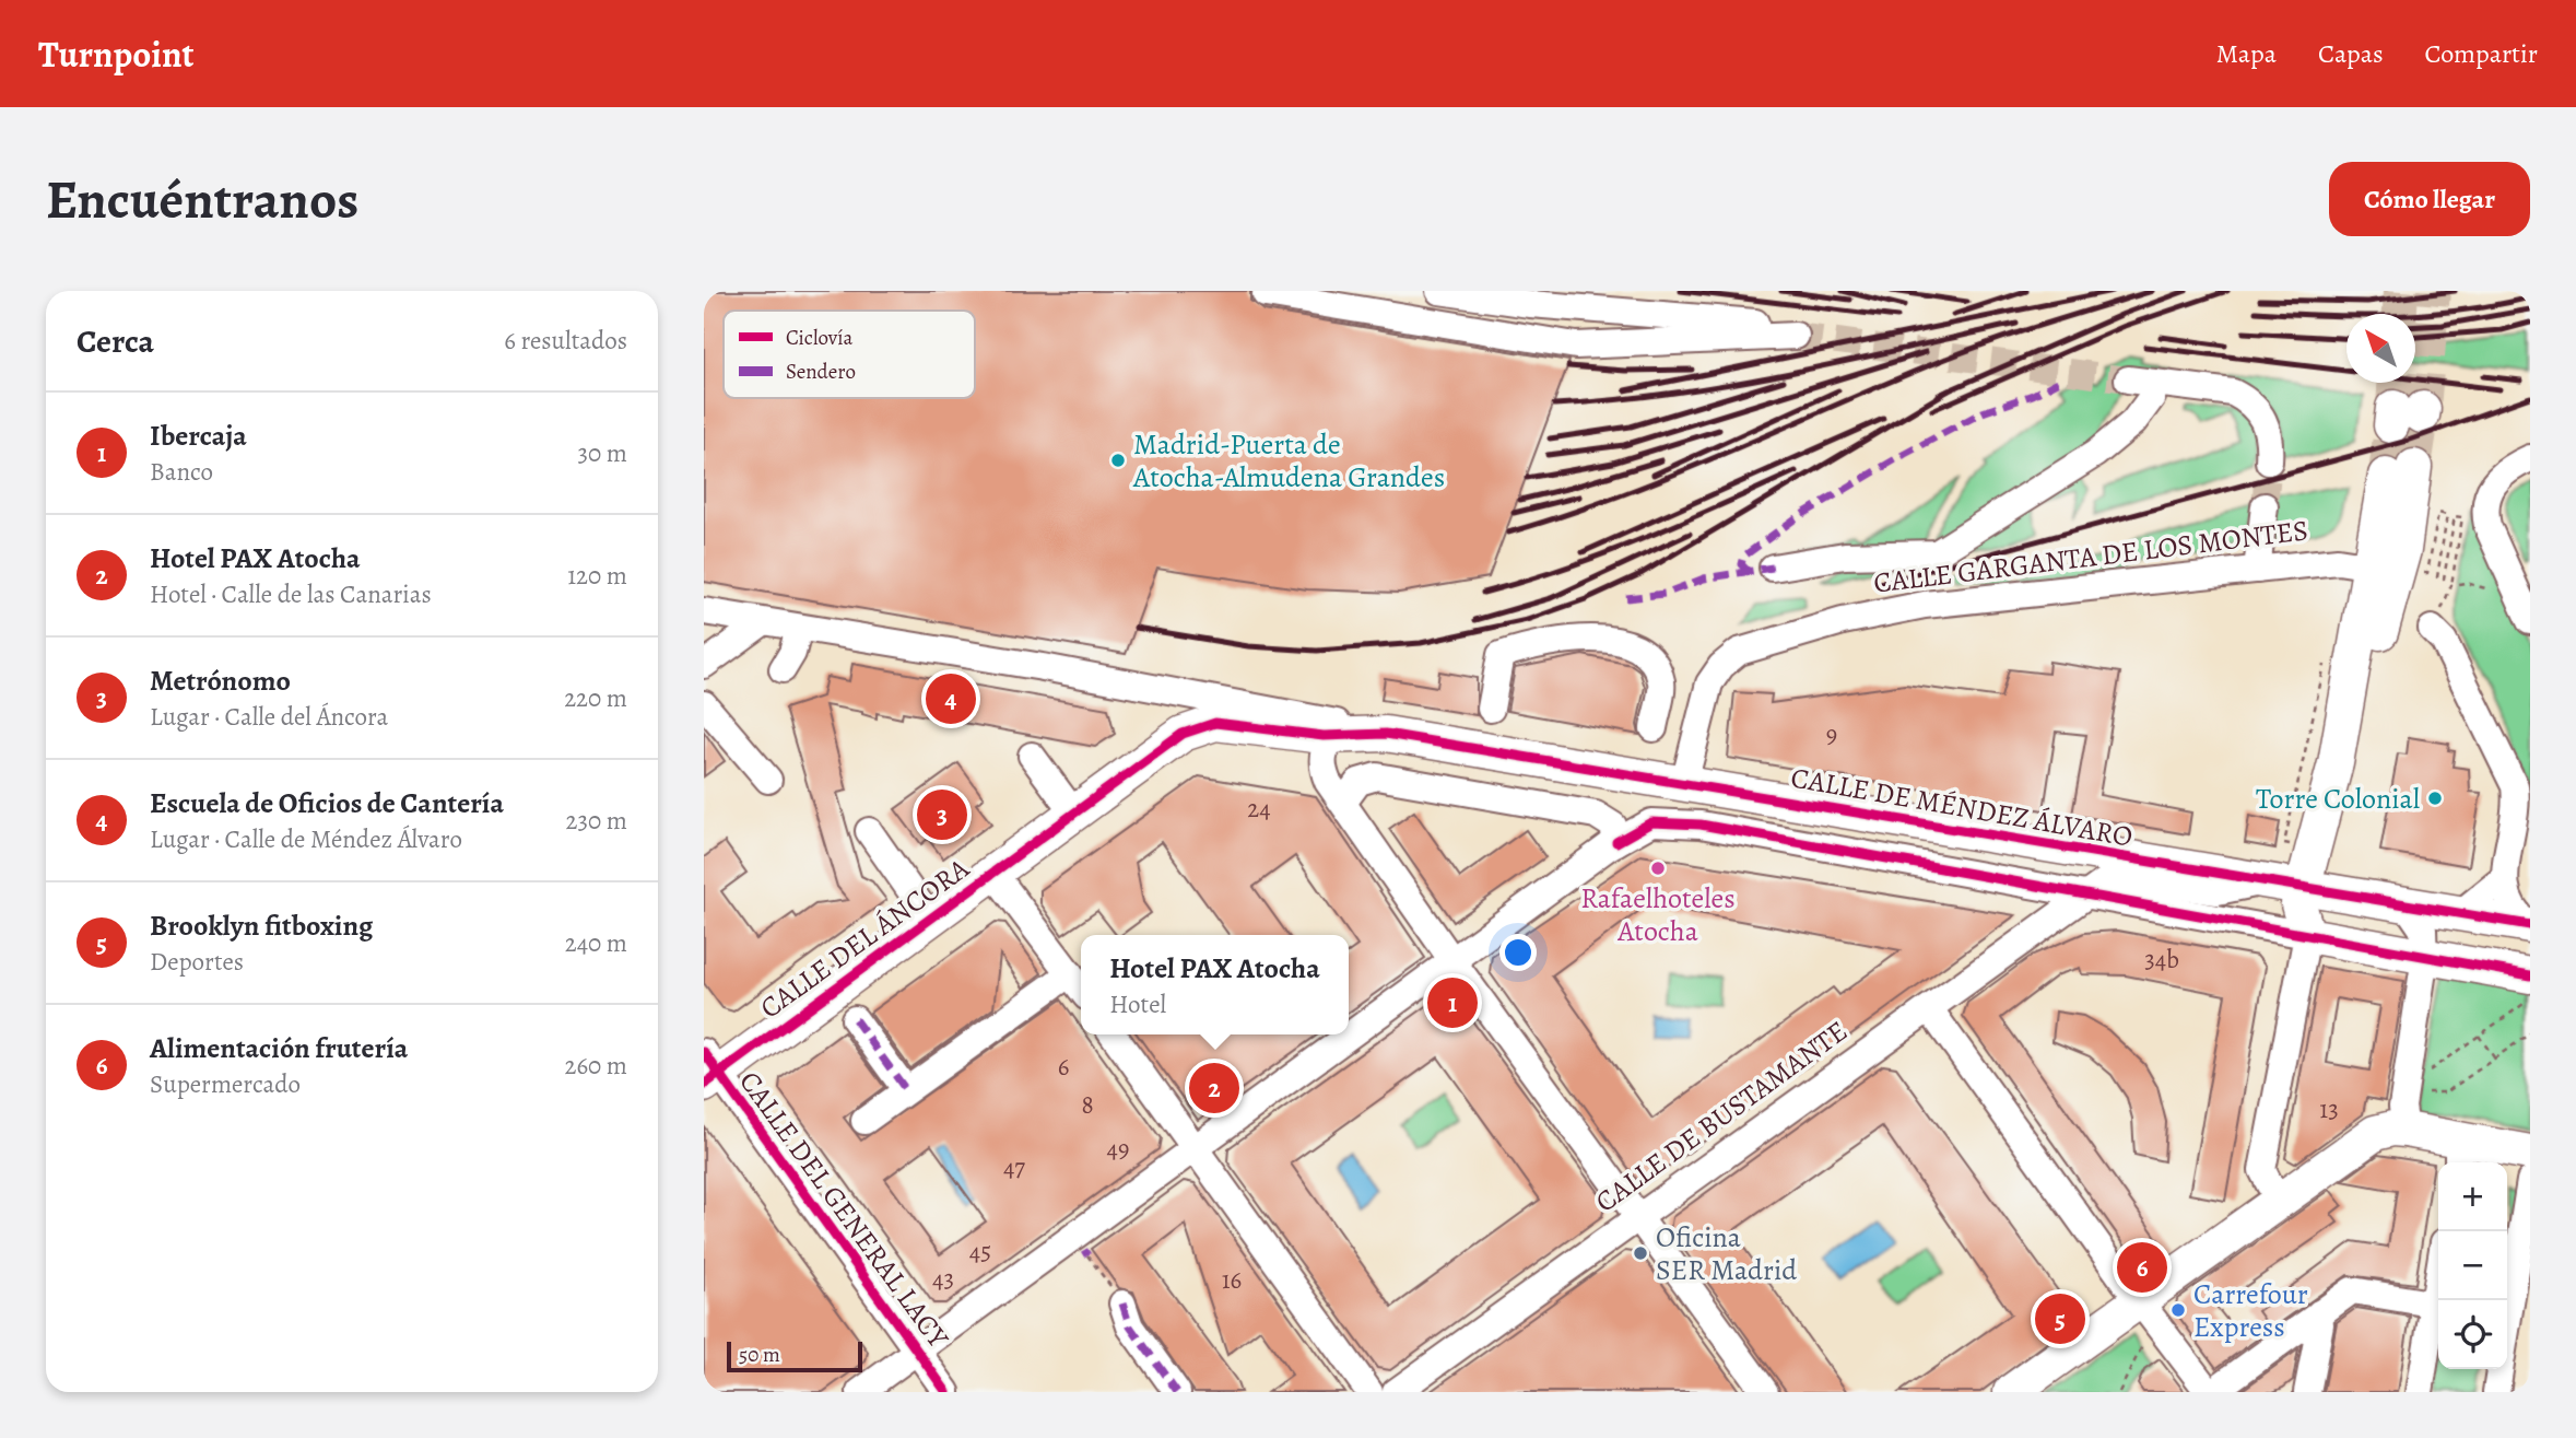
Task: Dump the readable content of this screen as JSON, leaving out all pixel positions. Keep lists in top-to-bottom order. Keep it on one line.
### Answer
{"streets":{"main road":["CALLE DE MÉNDEZ ÁLVARO","CALLE DEL ÁNCORA"],"street":["CALLE GARGANTA DE LOS MONTES","CALLE DE BUSTAMANTE","CALLE DEL GENERAL LACY"]},"crossings":[["CALLE GARGANTA DE LOS MONTES","CALLE DE MÉNDEZ ÁLVARO"],["CALLE DE MÉNDEZ ÁLVARO","CALLE DEL ÁNCORA"],["CALLE DE MÉNDEZ ÁLVARO","CALLE DE BUSTAMANTE"],["CALLE DEL ÁNCORA","CALLE DEL GENERAL LACY"]],"places":["Madrid-Puerta de Atocha-Almudena Grandes","Torre Colonial","Rafaelhoteles Atocha","Oficina SER Madrid","Carrefour Express"],"house_numbers":["9","24","34b","6","8","13","49","47","45","43","16"],"legend":["Ciclovía","Sendero"],"scale_bar":"50 m","north":"top left","page":{"header":"Turnpoint","nav":["Mapa","Capas","Compartir"],"buttons":"Cómo llegar","title":"Encuéntranos","heading":["Cerca","6 resultados"],"list":[{"mark":"1","name":"Ibercaja","note":"Banco","value":"30 m"},{"mark":"2","name":"Hotel PAX Atocha","note":"Hotel · Calle de las Canarias","value":"120 m"},{"mark":"3","name":"Metrónomo","note":"Lugar · Calle del Áncora","value":"220 m"},{"mark":"4","name":"Escuela de Oficios de Cantería","note":"Lugar · Calle de Méndez Álvaro","value":"230 m"},{"mark":"5","name":"Brooklyn fitboxing","note":"Deportes","value":"240 m"},{"mark":"6","name":"Alimentación frutería","note":"Supermercado","value":"260 m"}],"pins":["4","3","1","2","6","5"],"popup":["Hotel PAX Atocha","Hotel"],"map_buttons":["+","−"],"scale":"50 m"}}
